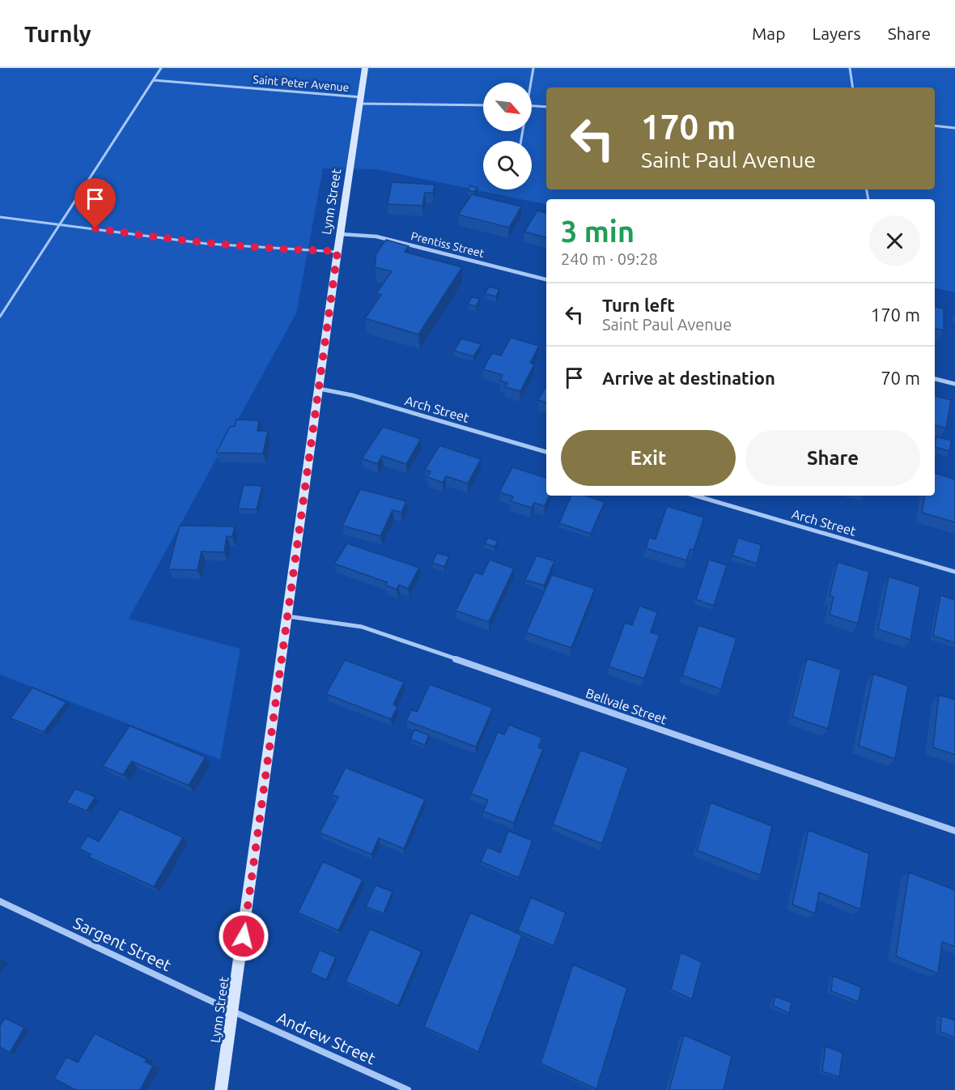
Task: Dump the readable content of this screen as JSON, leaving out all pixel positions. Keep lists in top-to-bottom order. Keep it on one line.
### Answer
{"streets":{"main road":["Lynn Street"],"street":["Prentiss Street","Arch Street","Bellvale Street","Sargent Street","Andrew Street"],"lane":["Saint Peter Avenue"]},"crossings":[["Saint Peter Avenue","Lynn Street"],["Lynn Street","Prentiss Street"],["Lynn Street","Arch Street"],["Lynn Street","Bellvale Street"],["Lynn Street","Sargent Street"],["Lynn Street","Andrew Street"],["Sargent Street","Andrew Street"]],"north":"bottom right","page":{"header":"Turnly","nav":["Map","Layers","Share"],"turn":["170 m","Saint Paul Avenue"],"heading":["3 min","240 m · 09:28"],"list":[{"name":"Turn left","note":"Saint Paul Avenue","value":"170 m"},{"name":"Arrive at destination","value":"70 m"}],"buttons":["Exit","Share"]}}
